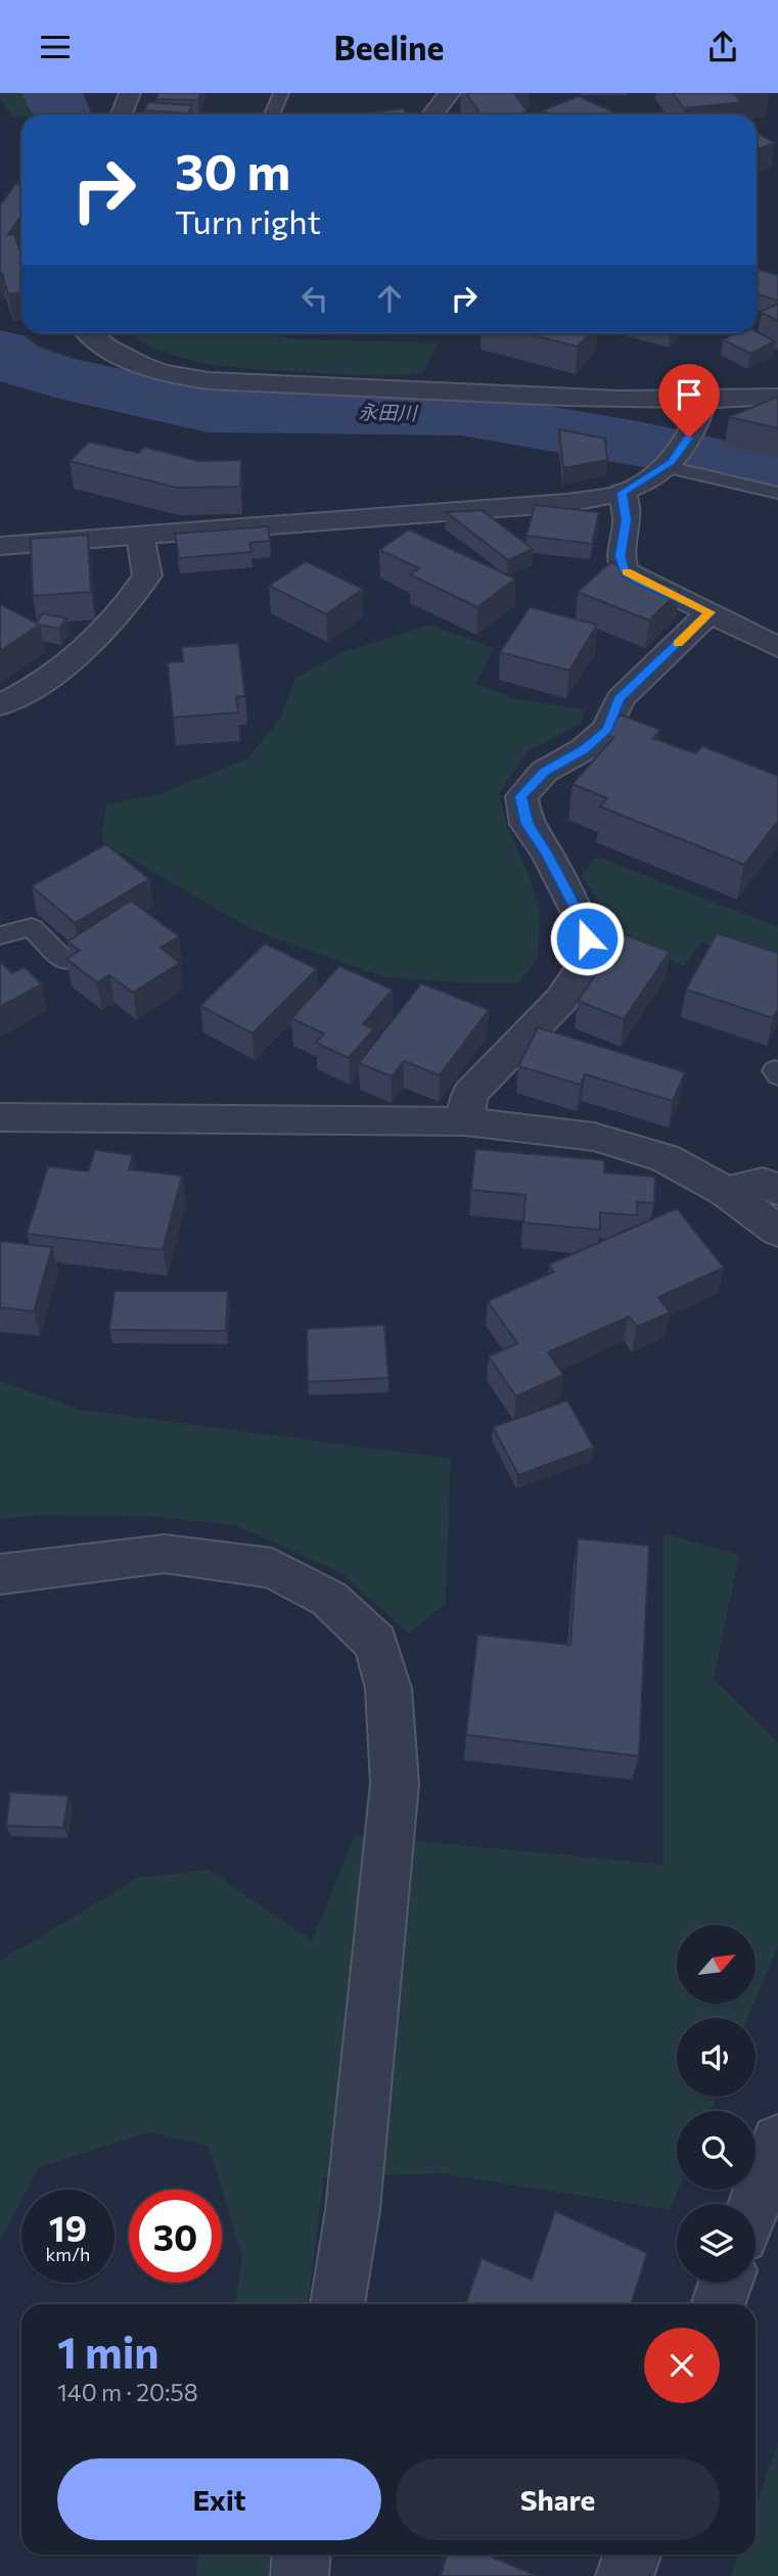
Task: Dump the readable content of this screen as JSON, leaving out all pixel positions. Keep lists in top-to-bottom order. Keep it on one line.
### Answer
{"water":["永田川"],"north":"top right","page":{"header":"Beeline","turn":["30 m","Turn right"],"speed":"19 km/h","limit":"30","heading":["1 min","140 m · 20:58"],"buttons":["Exit","Share"]}}
